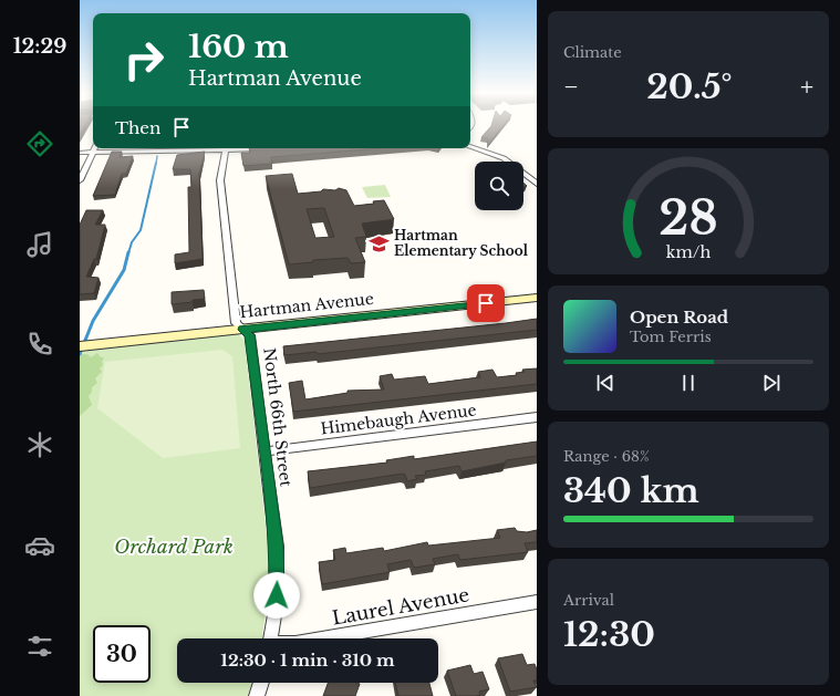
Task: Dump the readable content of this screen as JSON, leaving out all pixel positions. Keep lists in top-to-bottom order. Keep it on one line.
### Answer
{"streets":{"main road":["Hartman Avenue"],"street":["North 66th Street","Himebaugh Avenue","Laurel Avenue"]},"crossings":[["Hartman Avenue","North 66th Street"],["North 66th Street","Himebaugh Avenue"]],"parks":["Orchard Park"],"places":{"school or university":["Hartman Elementary School"]},"page":{"tabs":"12:29","tile":["Climate",["Range · 68%","340 km"],["Arrival","12:30"]],"turn":["160 m","Hartman Avenue"],"heat":["−","20.5°","+"],"then":"Then","song":["Open Road","Tom Ferris"],"limit":"30","trip":"12:30 · 1 min · 310 m","gauge":["28","km/h"]}}
